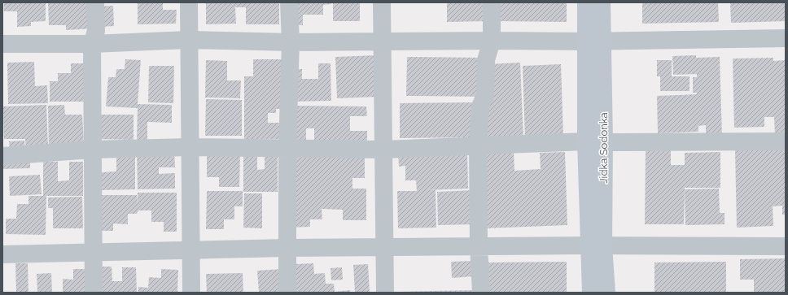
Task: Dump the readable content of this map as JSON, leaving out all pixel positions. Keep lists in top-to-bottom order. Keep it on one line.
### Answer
{"streets":{"main road":["Jidka Sodonka"]}}
